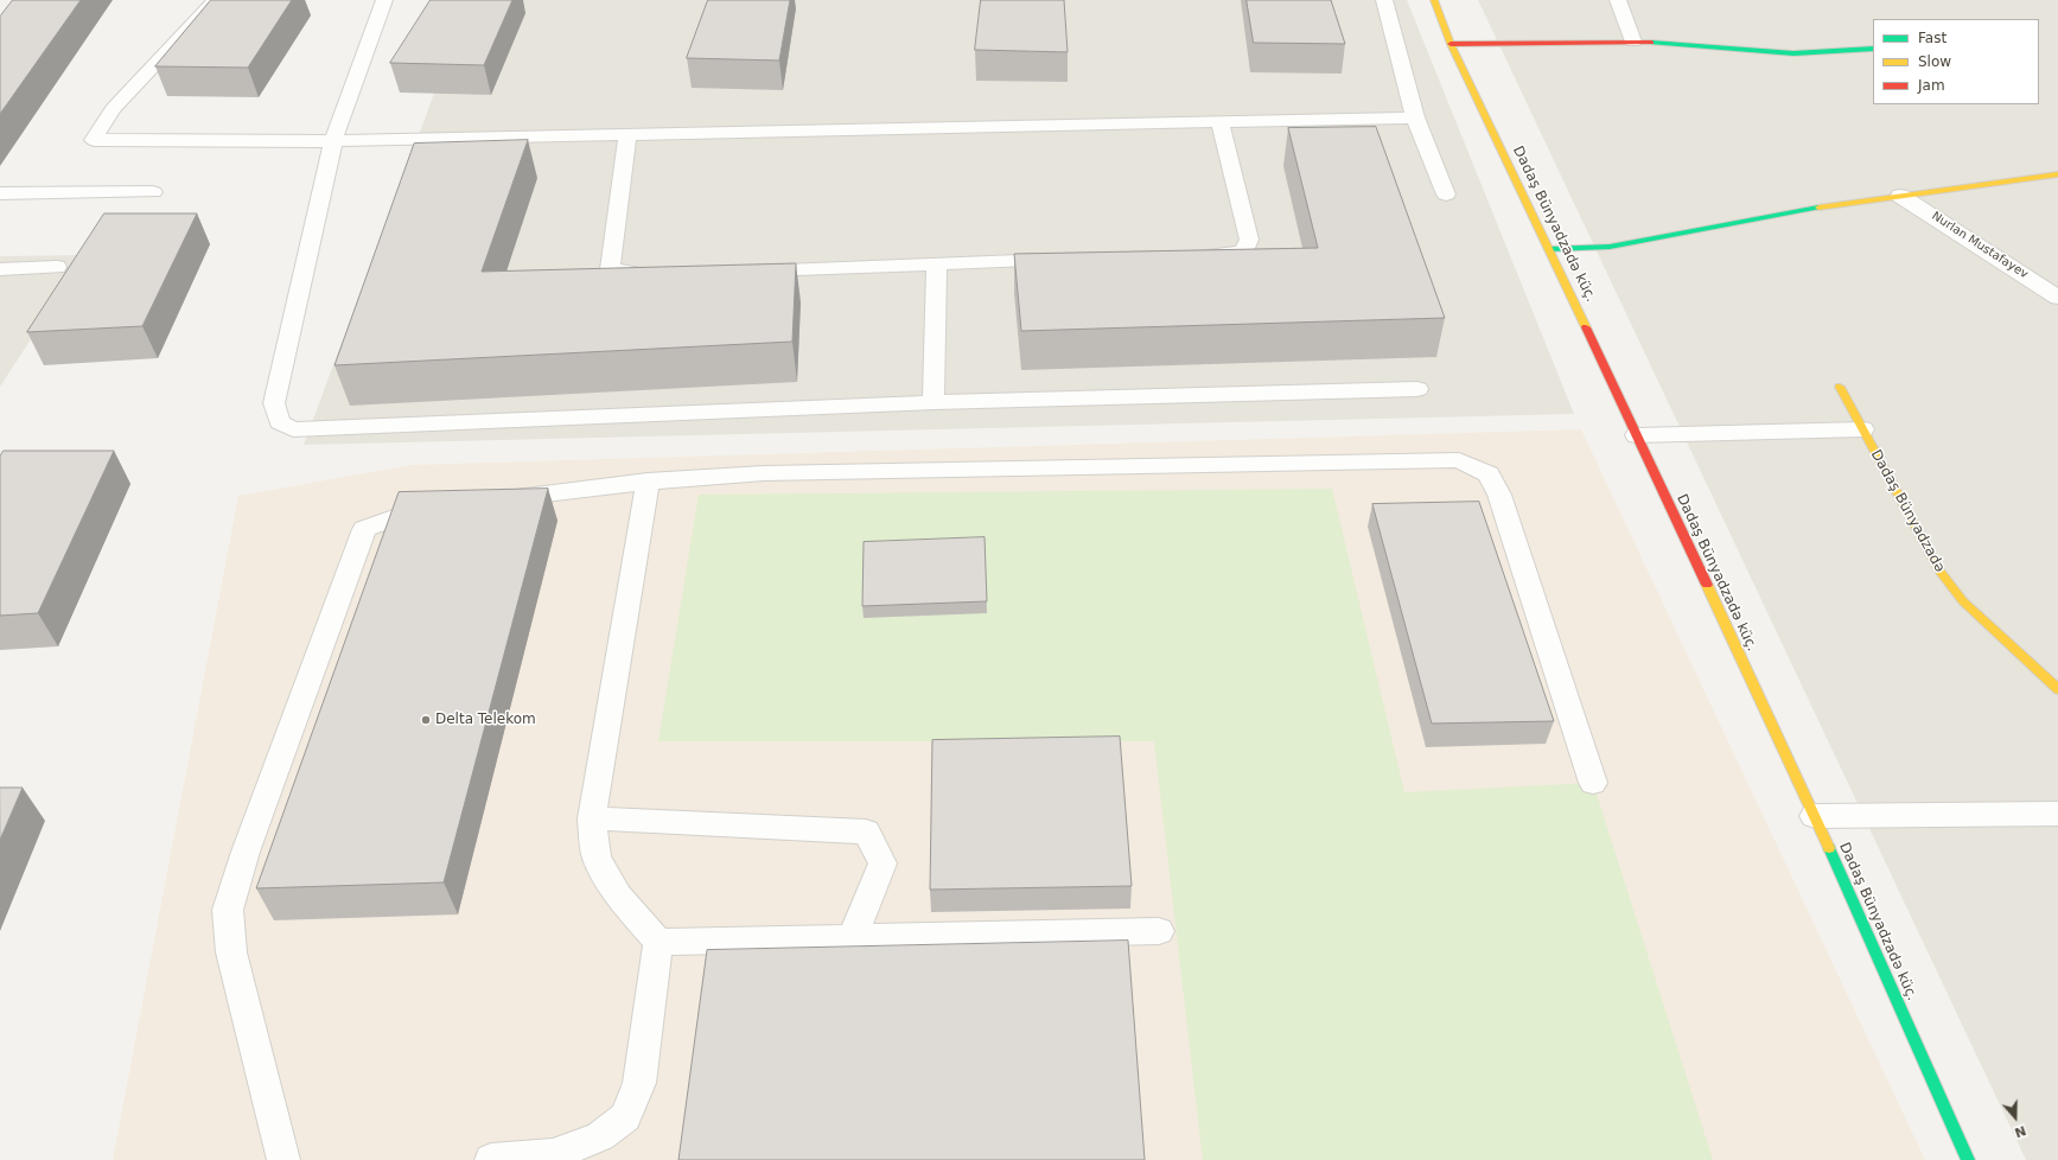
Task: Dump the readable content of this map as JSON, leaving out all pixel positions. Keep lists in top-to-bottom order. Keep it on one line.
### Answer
{"streets":{"street":["Dadaş Bünyadzadə küç.","Nurlan Mustafayev","Dadaş Bünyadzadə"]},"places":["Delta Telekom"],"legend":["Fast","Slow","Jam"],"north":"bottom"}
